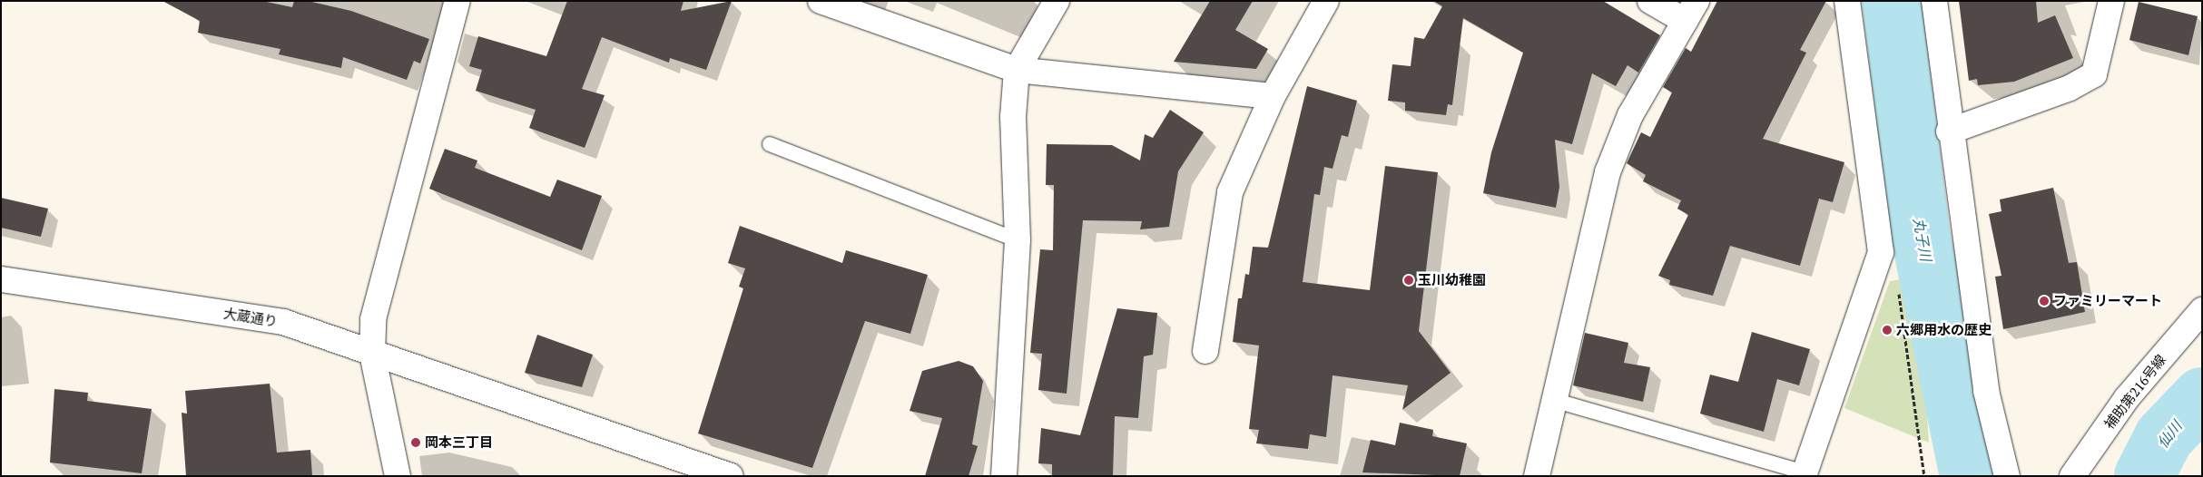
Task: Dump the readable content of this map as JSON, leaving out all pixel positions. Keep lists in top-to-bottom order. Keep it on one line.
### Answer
{"streets":{"street":["大蔵通り","補助第216号線"]},"water":["丸子川","仙川"],"places":["玉川幼稚園","ファミリーマート","六郷用水の歴史","岡本三丁目"]}
